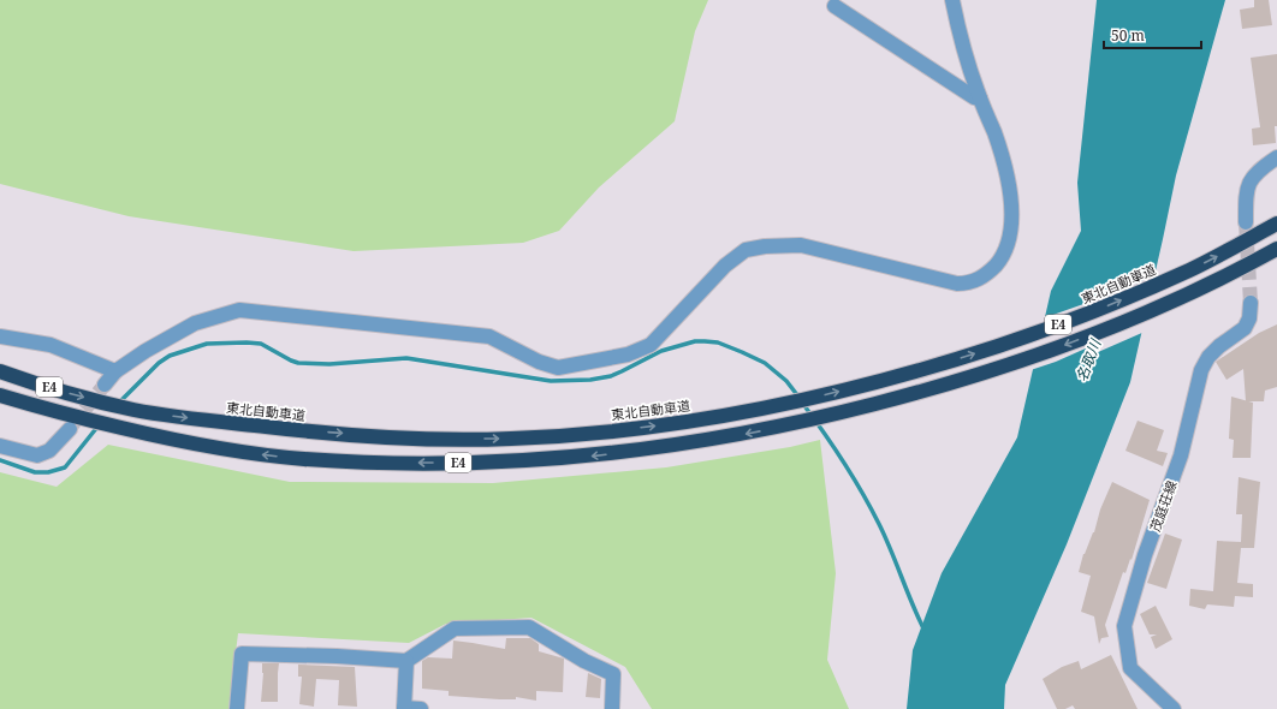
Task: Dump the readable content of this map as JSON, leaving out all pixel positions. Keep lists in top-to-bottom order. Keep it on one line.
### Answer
{"streets":{"highway":["東北自動車道","E4"],"street":["茂庭荘線"]},"water":["名取川"],"scale_bar":"50 m"}
